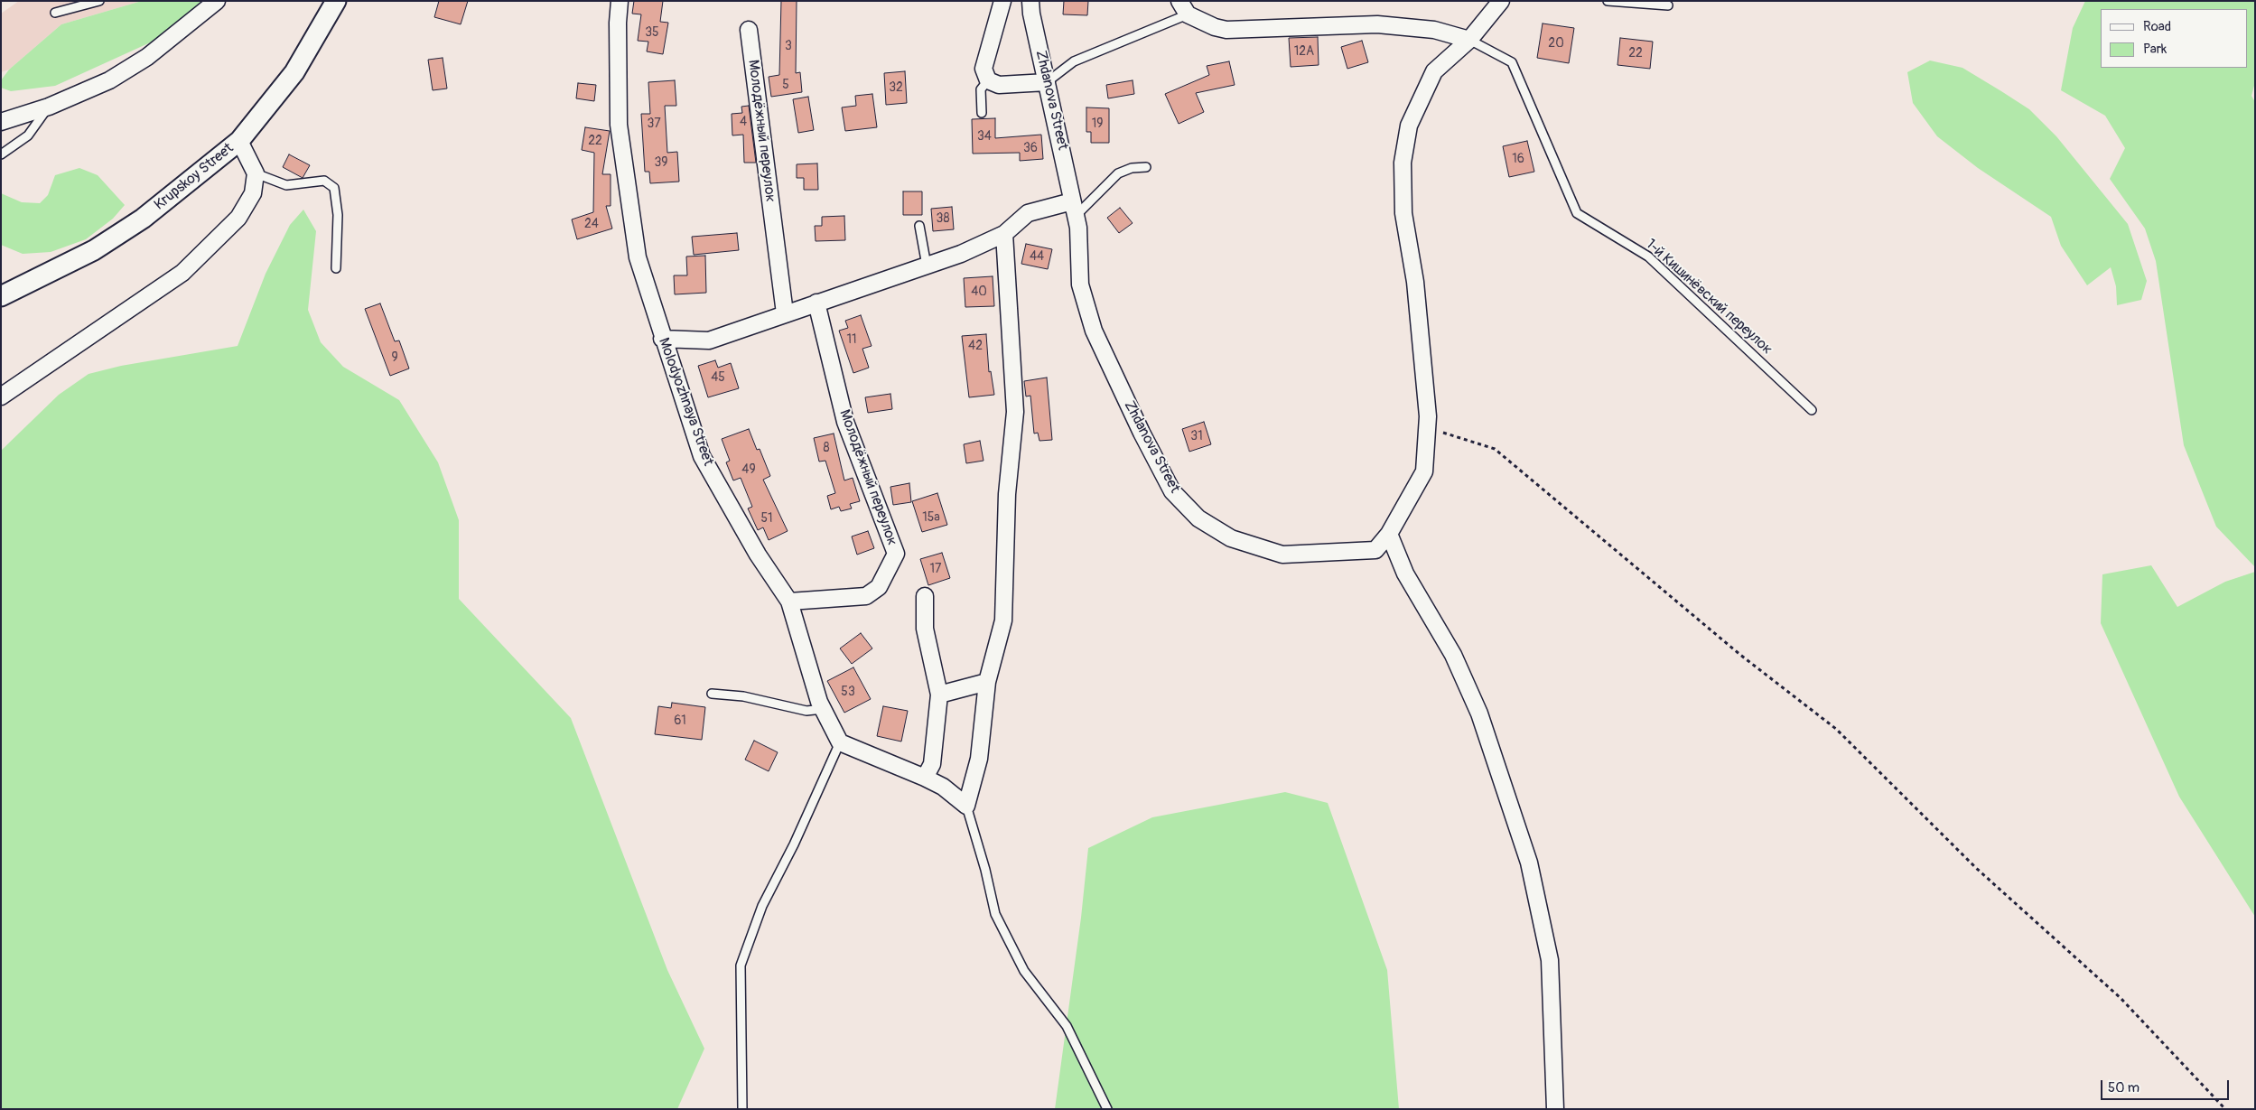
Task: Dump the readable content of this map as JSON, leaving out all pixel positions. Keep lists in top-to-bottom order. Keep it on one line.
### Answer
{"streets":{"street":["Zhdanova Street","Молодёжный переулок","Krupskoy Street","Molodyozhnaya Street"],"lane":["1-й Кишинёвский переулок"]},"crossings":[["Zhdanova Street","1-й Кишинёвский переулок"],["Молодёжный переулок","Molodyozhnaya Street"]],"house_numbers":["35","20","3","12А","22","5","32","4","37","19","34","22","36","16","39","38","24","44","40","11","42","9","45","31","8","49","15а","51","17","53","61"],"legend":["Road","Park"],"scale_bar":"50 m"}
